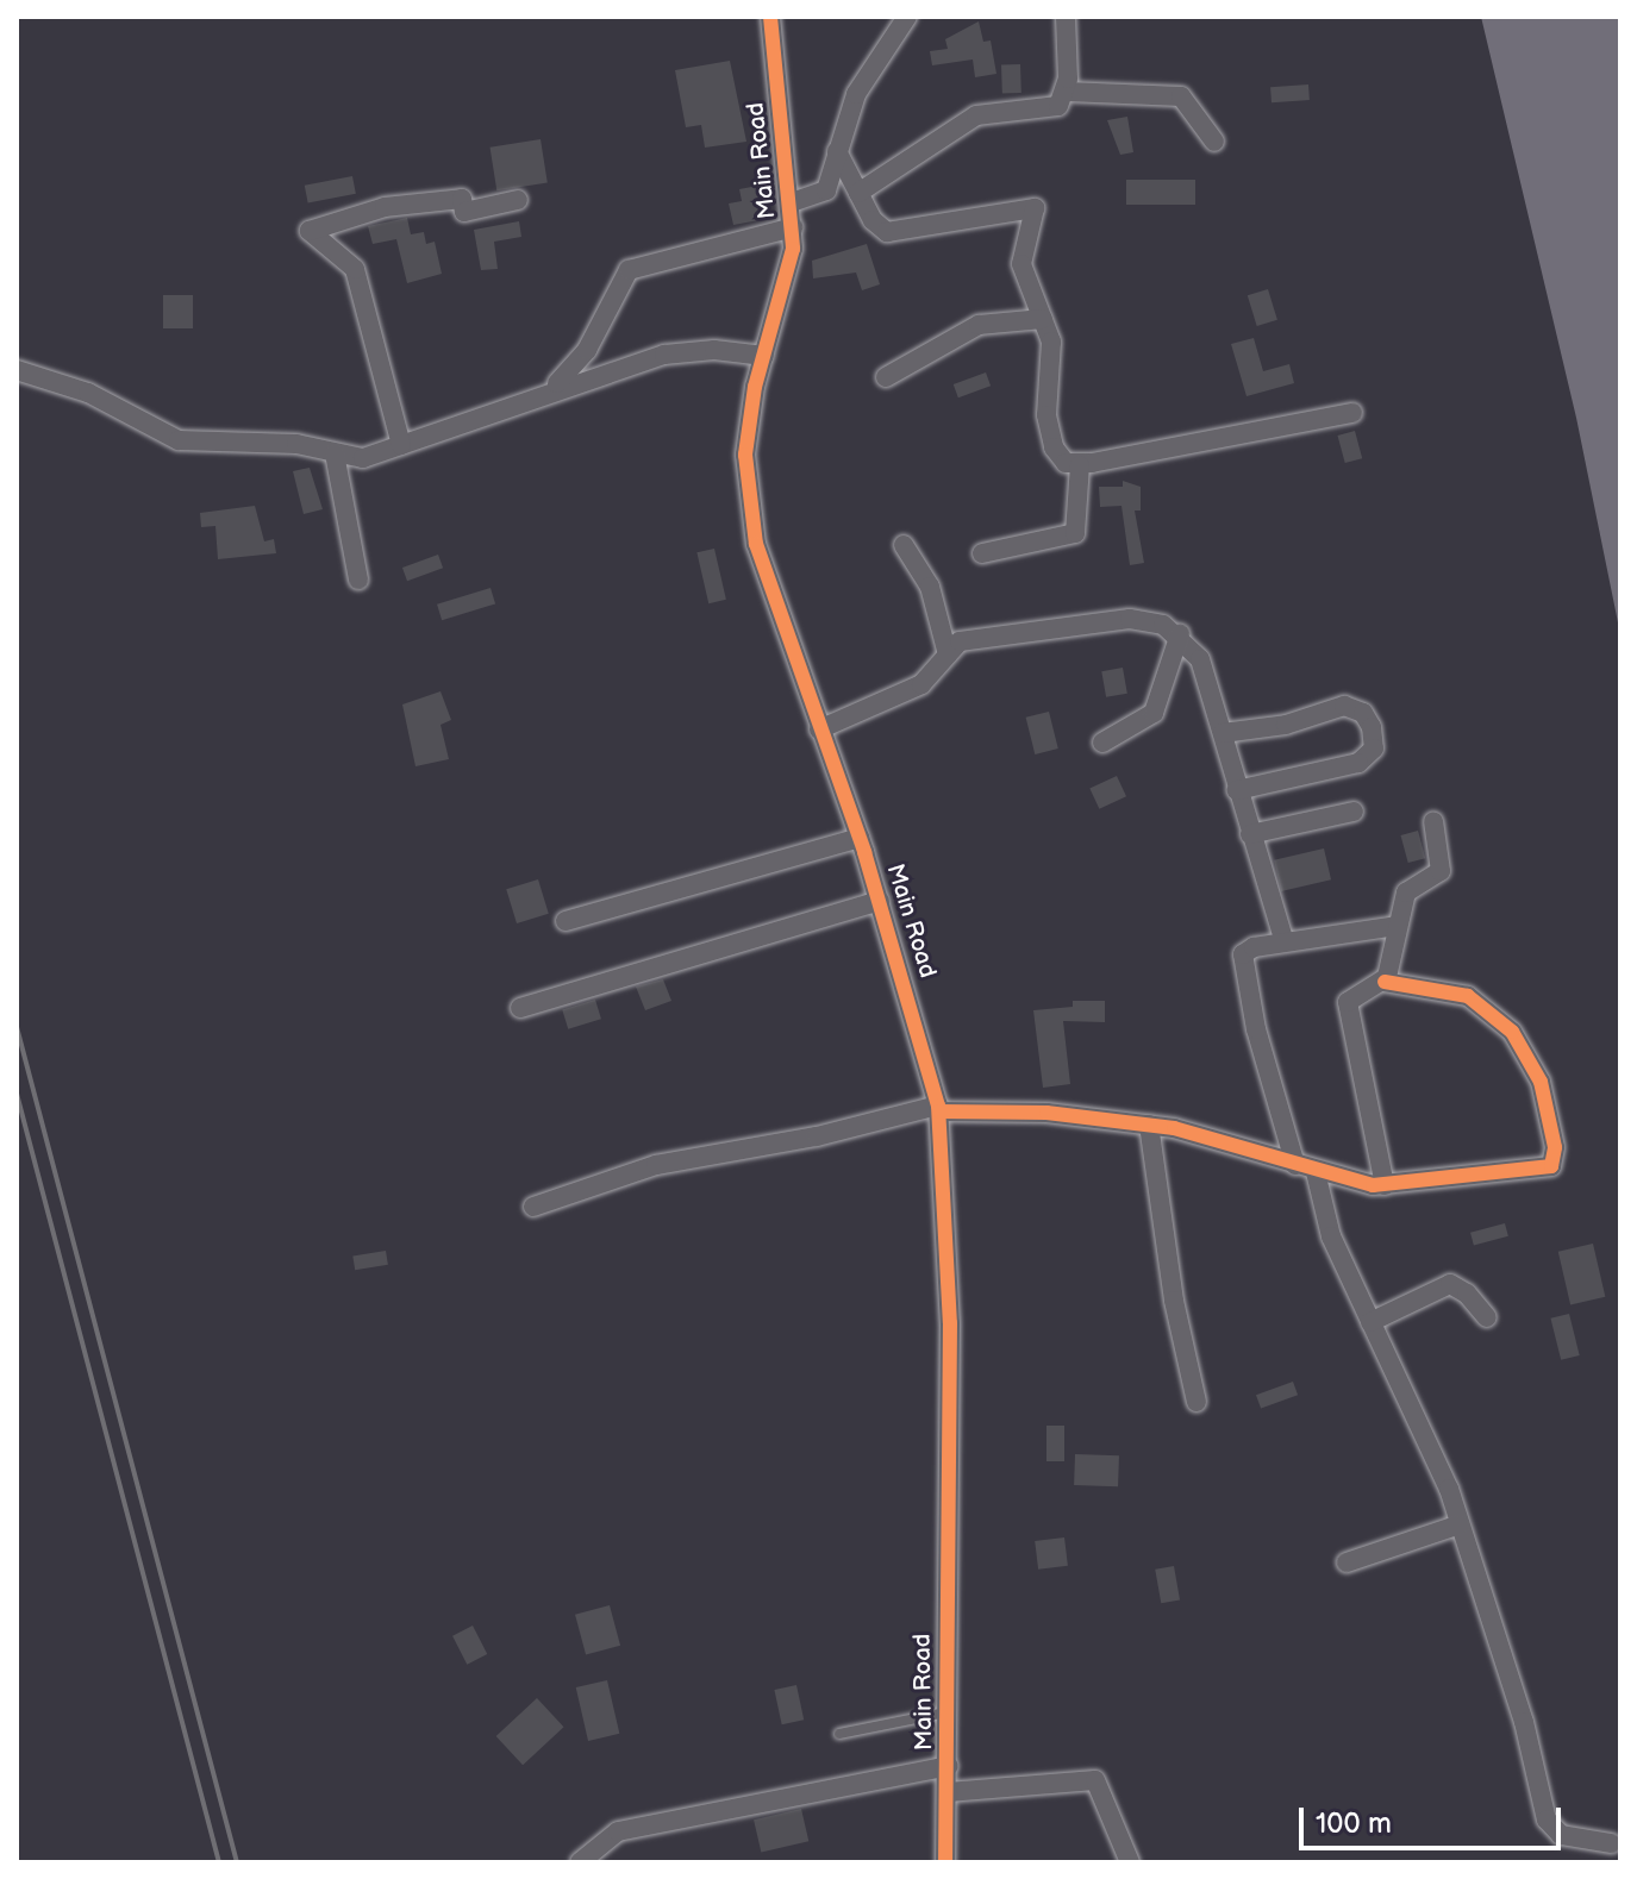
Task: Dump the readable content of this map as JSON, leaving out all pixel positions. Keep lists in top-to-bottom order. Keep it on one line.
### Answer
{"streets":{"street":["Main Road"]},"scale_bar":"100 m"}
